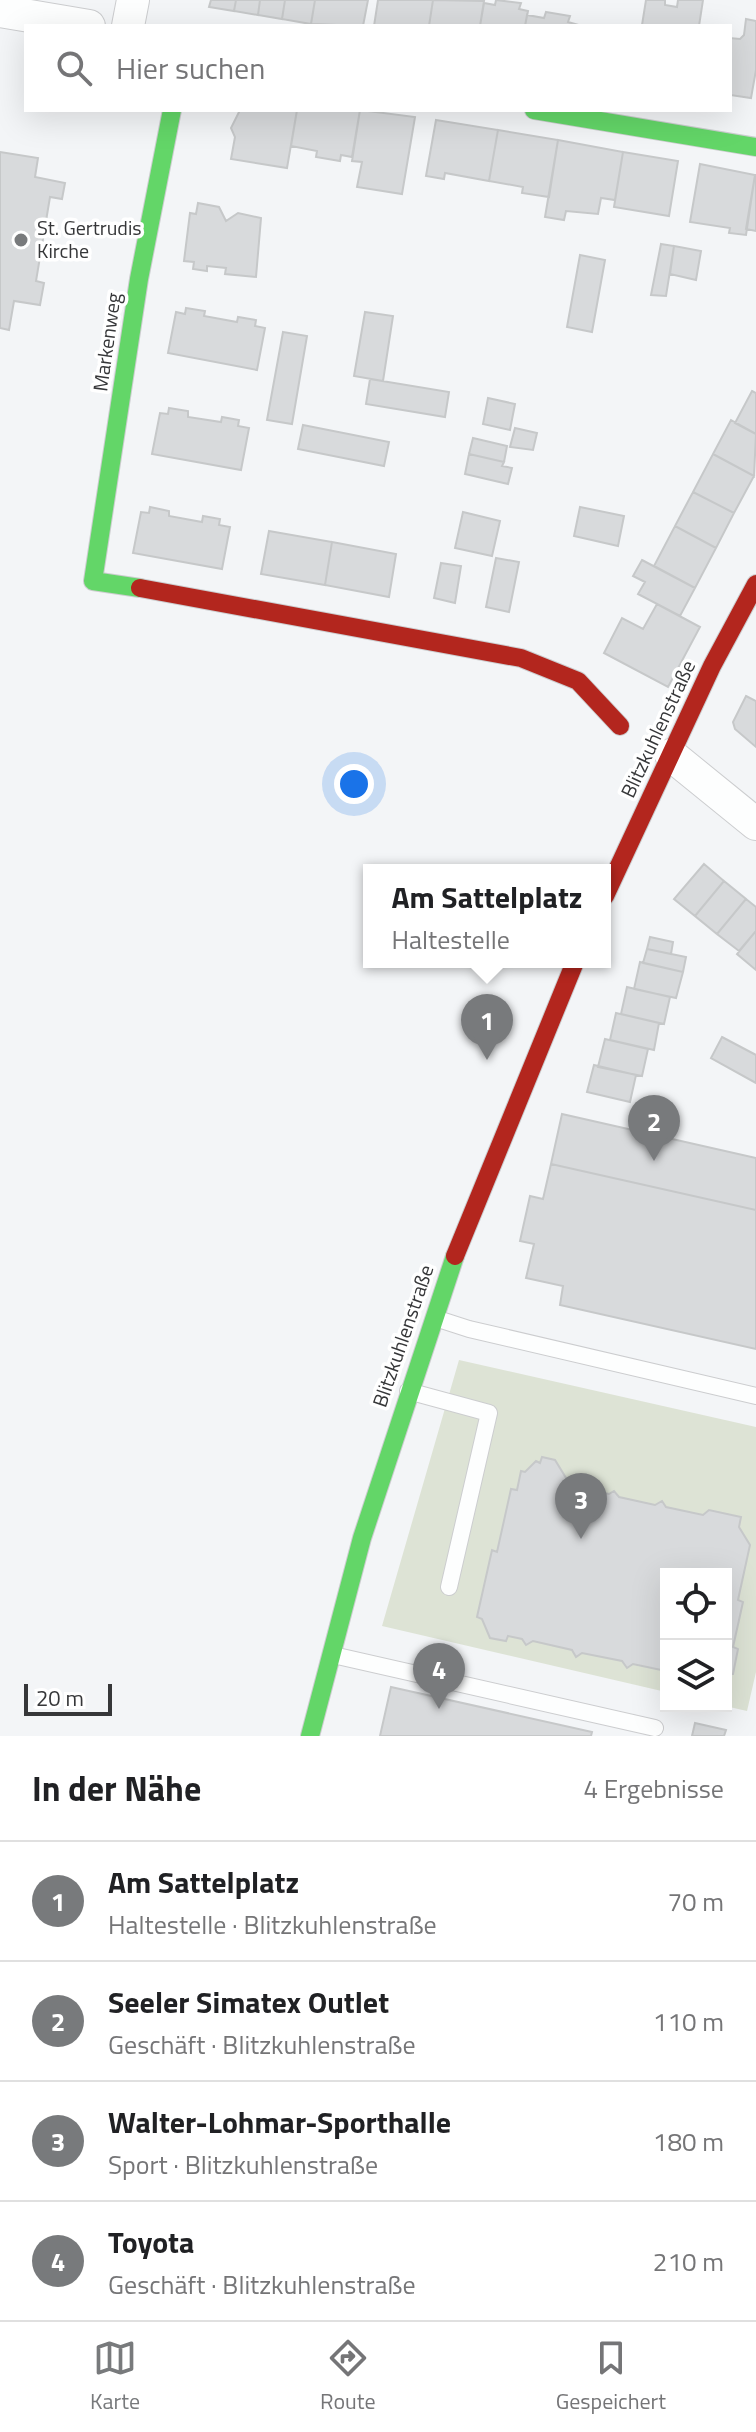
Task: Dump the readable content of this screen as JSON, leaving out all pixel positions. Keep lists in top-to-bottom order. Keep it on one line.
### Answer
{"streets":{"street":["Markenweg","Blitzkuhlenstraße"]},"places":["St. Gertrudis Kirche"],"scale_bar":"20 m","page":{"search":"Hier suchen","popup":["Am Sattelplatz","Haltestelle"],"pins":["1","2","3","4"],"scale":"20 m","heading":["In der Nähe","4 Ergebnisse"],"list":[{"mark":"1","name":"Am Sattelplatz","note":"Haltestelle · Blitzkuhlenstraße","value":"70 m"},{"mark":"2","name":"Seeler Simatex Outlet","note":"Geschäft · Blitzkuhlenstraße","value":"110 m"},{"mark":"3","name":"Walter-Lohmar-Sporthalle","note":"Sport · Blitzkuhlenstraße","value":"180 m"},{"mark":"4","name":"Toyota","note":"Geschäft · Blitzkuhlenstraße","value":"210 m"}],"nav":["Karte","Route","Gespeichert"]}}
